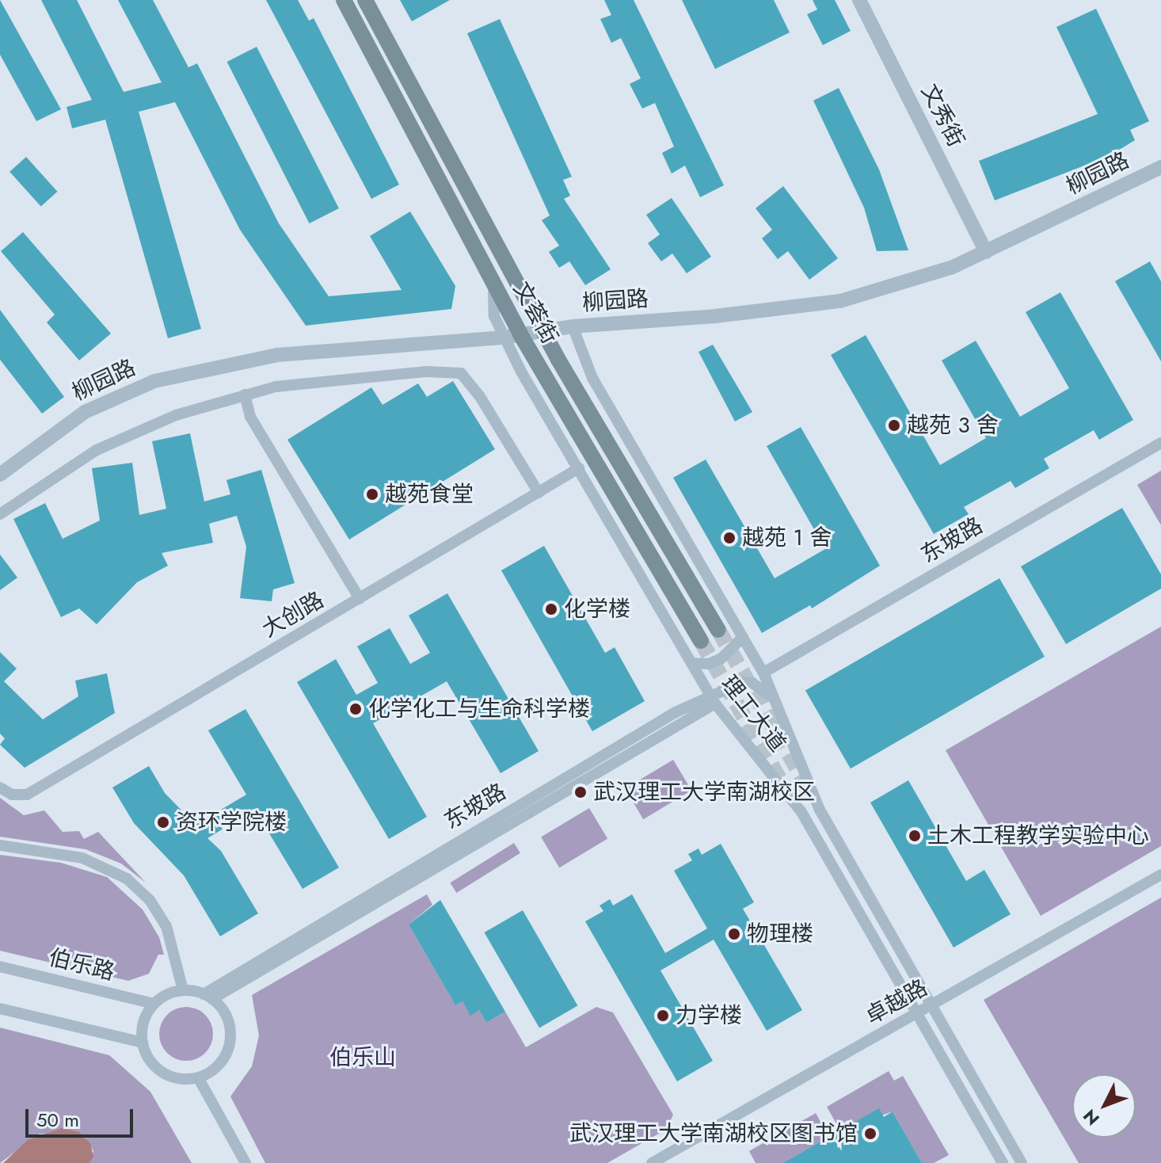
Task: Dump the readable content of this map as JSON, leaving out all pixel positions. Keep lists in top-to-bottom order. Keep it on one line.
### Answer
{"streets":{"main road":["文荟街"],"street":["文秀街","柳园路","东坡路","大创路","理工大道","伯乐路","卓越路"]},"crossings":[["文秀街","柳园路"],["柳园路","文荟街"],["柳园路","理工大道"],["文荟街","理工大道"],["东坡路","理工大道"],["东坡路","伯乐路"],["大创路","理工大道"],["理工大道","卓越路"]],"parks":["伯乐山"],"places":["越苑 3 舍","越苑食堂","越苑 1 舍","化学楼","化学化工与生命科学楼","武汉理工大学南湖校区","资环学院楼","土木工程教学实验中心","物理楼","力学楼","武汉理工大学南湖校区图书馆"],"scale_bar":"50 m","north":"bottom left"}
